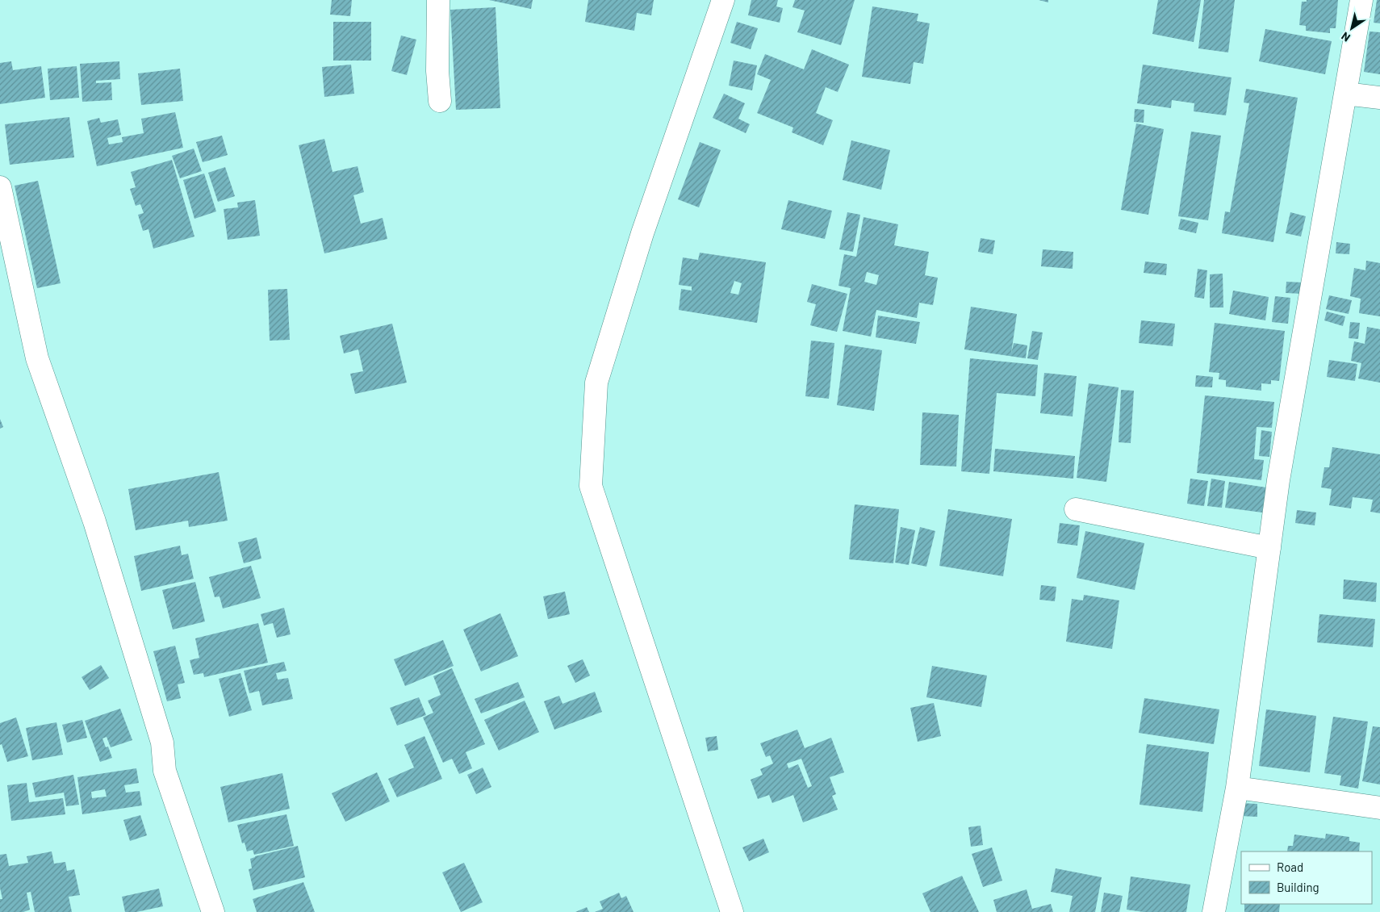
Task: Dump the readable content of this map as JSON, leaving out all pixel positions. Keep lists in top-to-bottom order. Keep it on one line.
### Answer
{"legend":["Road","Building"],"north":"bottom left"}
